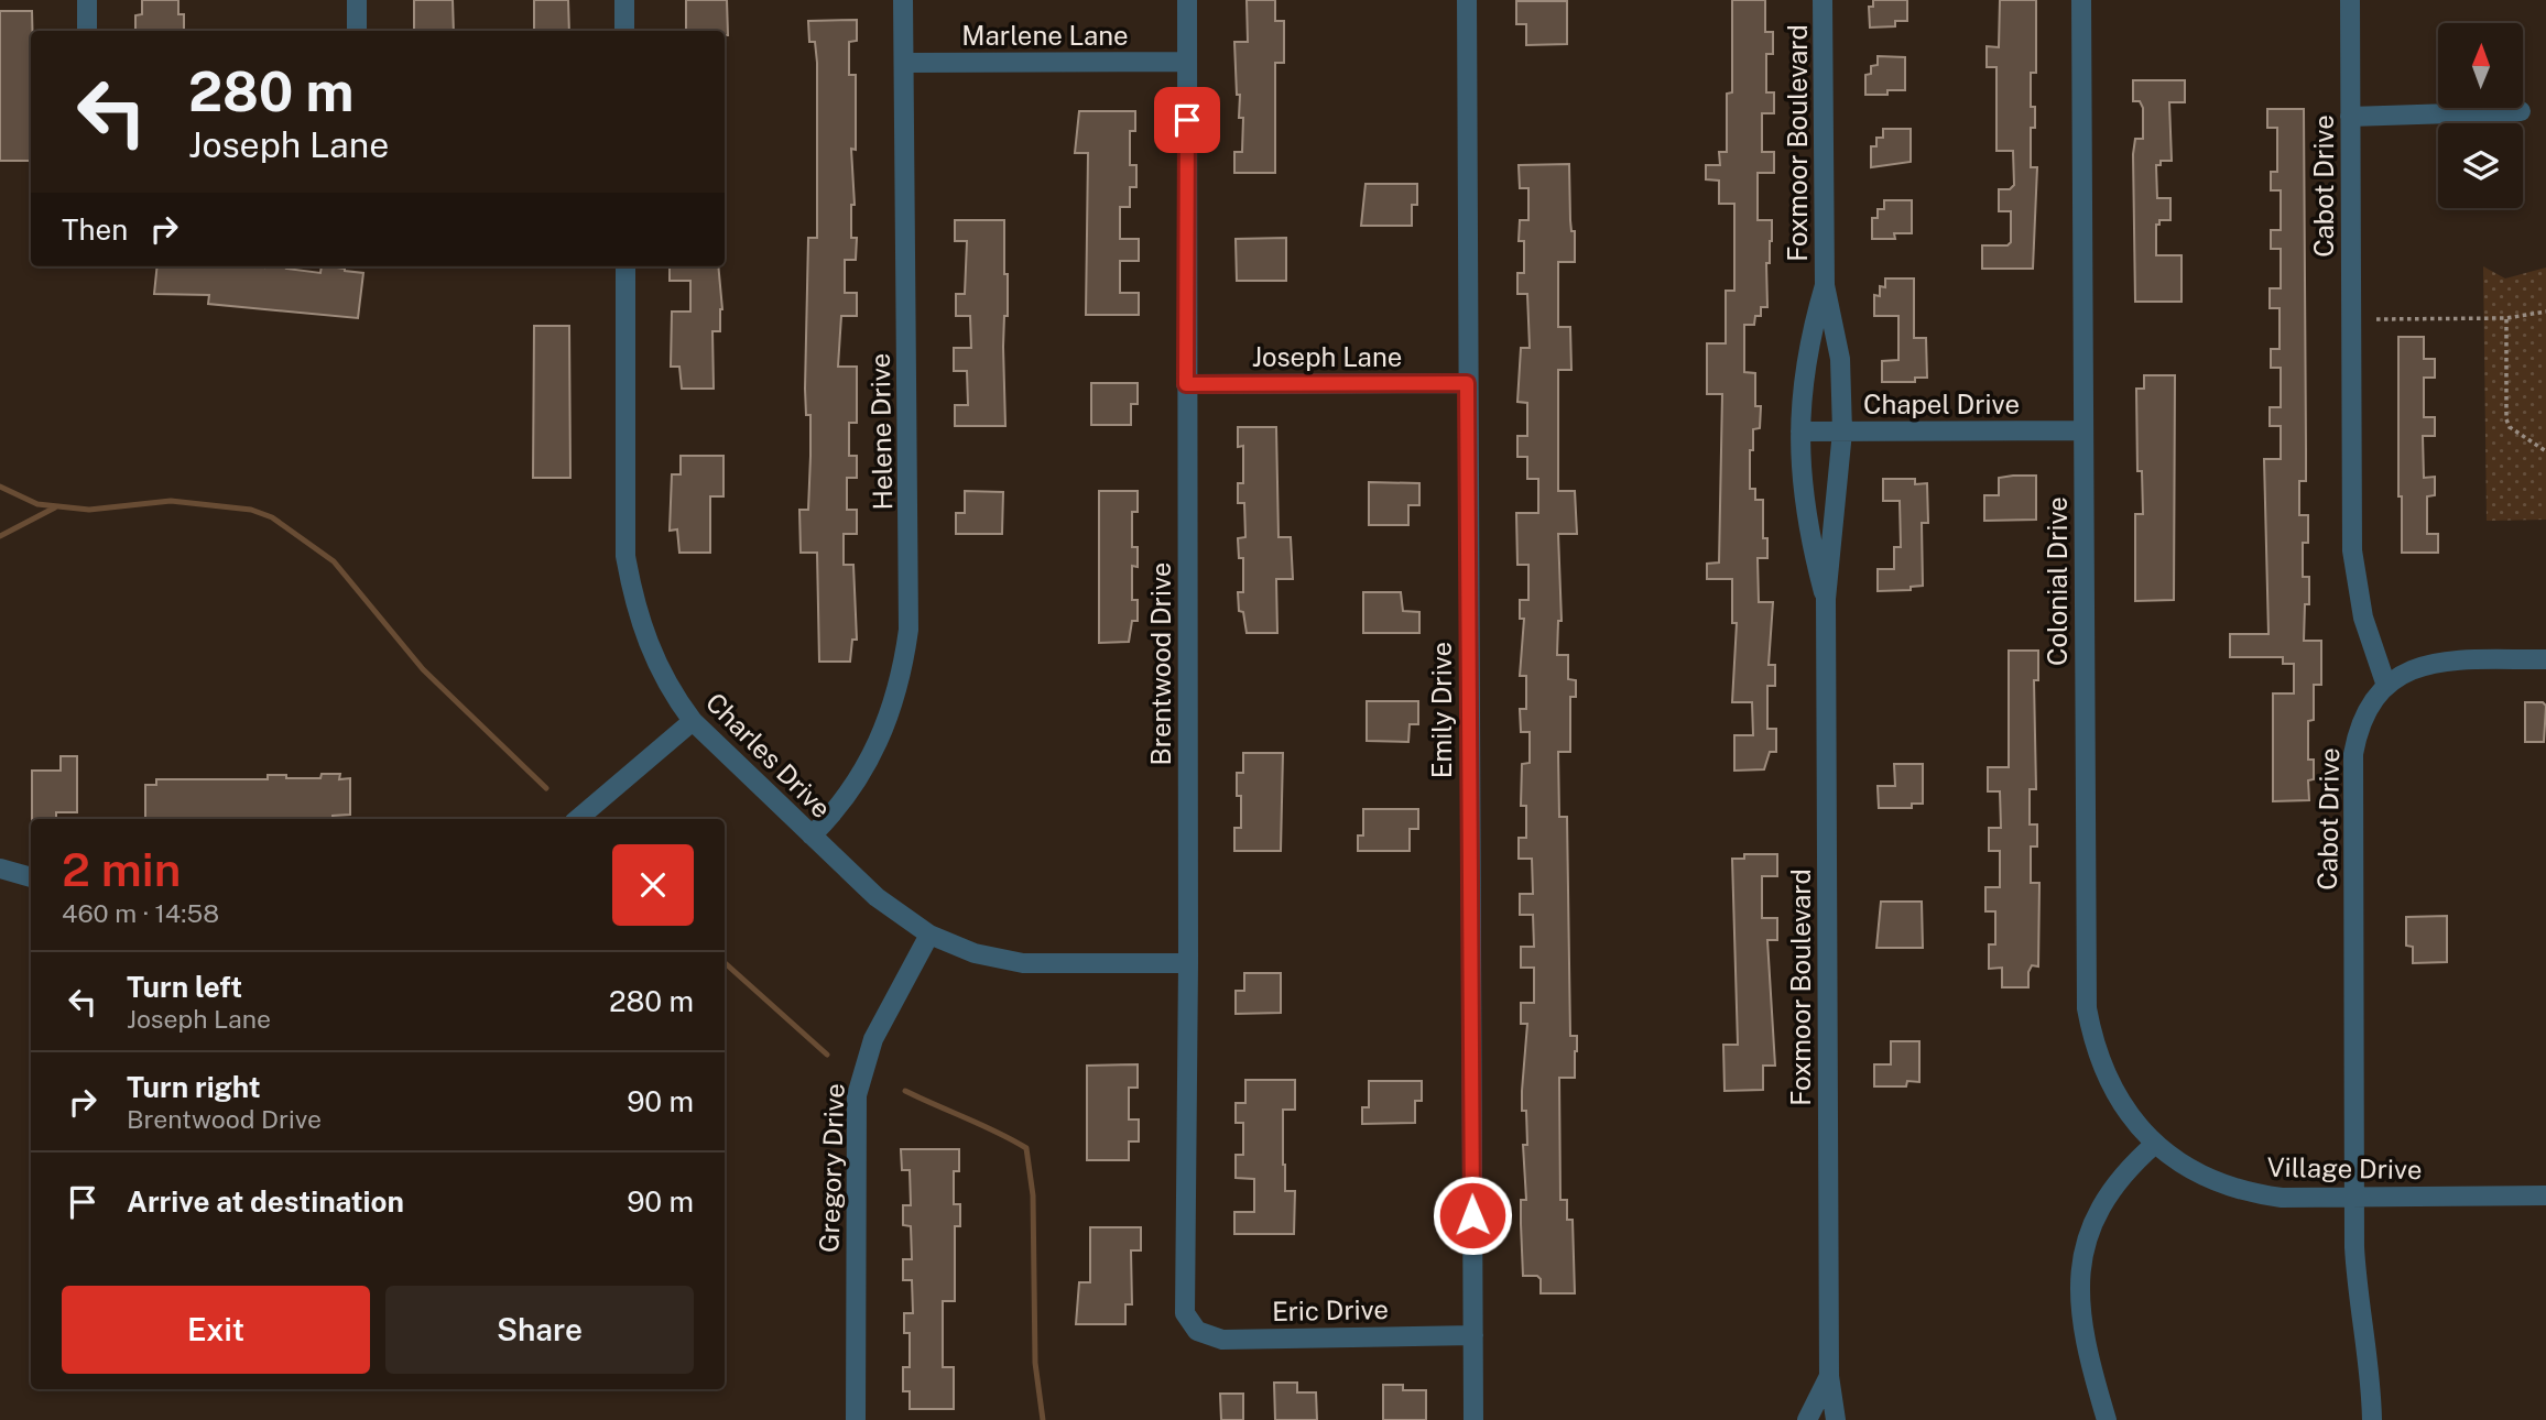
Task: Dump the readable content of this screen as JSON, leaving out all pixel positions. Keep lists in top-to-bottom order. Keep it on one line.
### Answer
{"streets":{"street":["Marlene Lane","Foxmoor Boulevard","Cabot Drive","Joseph Lane","Chapel Drive","Helene Drive","Colonial Drive","Brentwood Drive","Emily Drive","Charles Drive","Gregory Drive","Village Drive","Eric Drive"]},"crossings":[["Marlene Lane","Helene Drive"],["Marlene Lane","Brentwood Drive"],["Foxmoor Boulevard","Chapel Drive"],["Cabot Drive","Village Drive"],["Joseph Lane","Brentwood Drive"],["Joseph Lane","Emily Drive"],["Chapel Drive","Colonial Drive"],["Helene Drive","Charles Drive"],["Colonial Drive","Village Drive"],["Brentwood Drive","Charles Drive"],["Brentwood Drive","Eric Drive"],["Emily Drive","Eric Drive"],["Charles Drive","Gregory Drive"]],"north":"top","page":{"turn":["280 m","Joseph Lane"],"then":"Then","heading":["2 min","460 m · 14:58"],"list":[{"name":"Turn left","note":"Joseph Lane","value":"280 m"},{"name":"Turn right","note":"Brentwood Drive","value":"90 m"},{"name":"Arrive at destination","value":"90 m"}],"buttons":["Exit","Share"]}}
